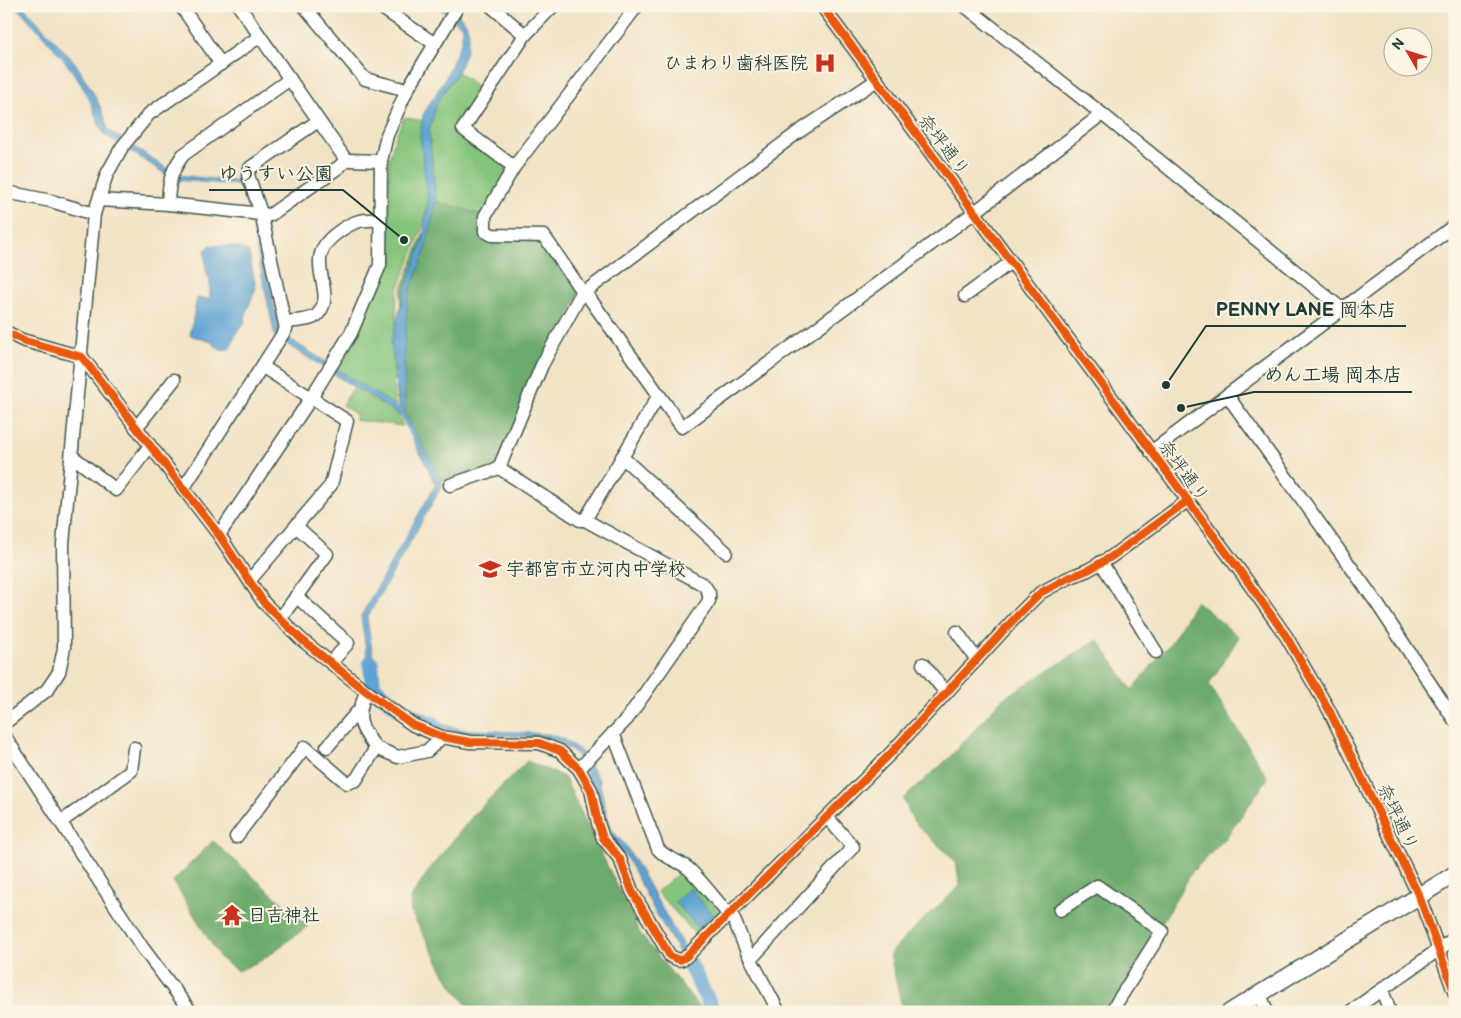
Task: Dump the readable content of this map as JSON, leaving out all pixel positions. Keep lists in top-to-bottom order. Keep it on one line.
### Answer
{"streets":{"street":["奈坪通り"]},"places":{"hospital":["ひまわり歯科医院"],"other":["ゆうすい公園","PENNY LANE 岡本店","めん工場 岡本店"],"school or university":["宇都宮市立河内中学校"],"temple":["日吉神社"]},"north":"top left"}
